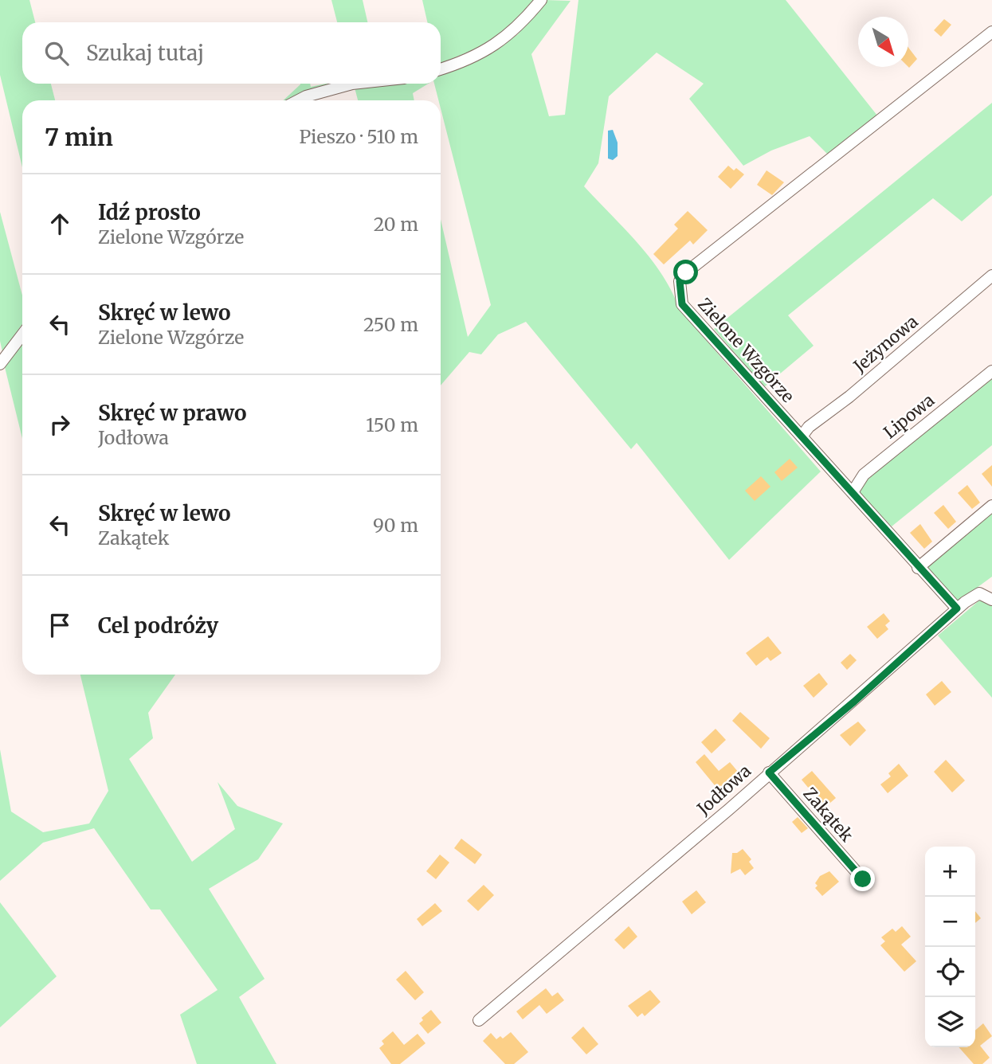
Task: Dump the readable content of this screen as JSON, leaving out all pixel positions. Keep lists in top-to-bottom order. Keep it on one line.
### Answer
{"streets":{"street":["Jeżynowa","Zielone Wzgórze","Lipowa","Jodłowa","Zakątek"]},"crossings":[["Jeżynowa","Zielone Wzgórze"],["Zielone Wzgórze","Lipowa"],["Zielone Wzgórze","Jodłowa"],["Jodłowa","Zakątek"]],"north":"bottom right","page":{"search":"Szukaj tutaj","heading":["7 min","Pieszo · 510 m"],"list":[["Idź prosto","Zielone Wzgórze","20 m"],["Skręć w lewo","Zielone Wzgórze","250 m"],["Skręć w prawo","Jodłowa","150 m"],["Skręć w lewo","Zakątek","90 m"],"Cel podróży"],"map_buttons":["+","−"]}}
